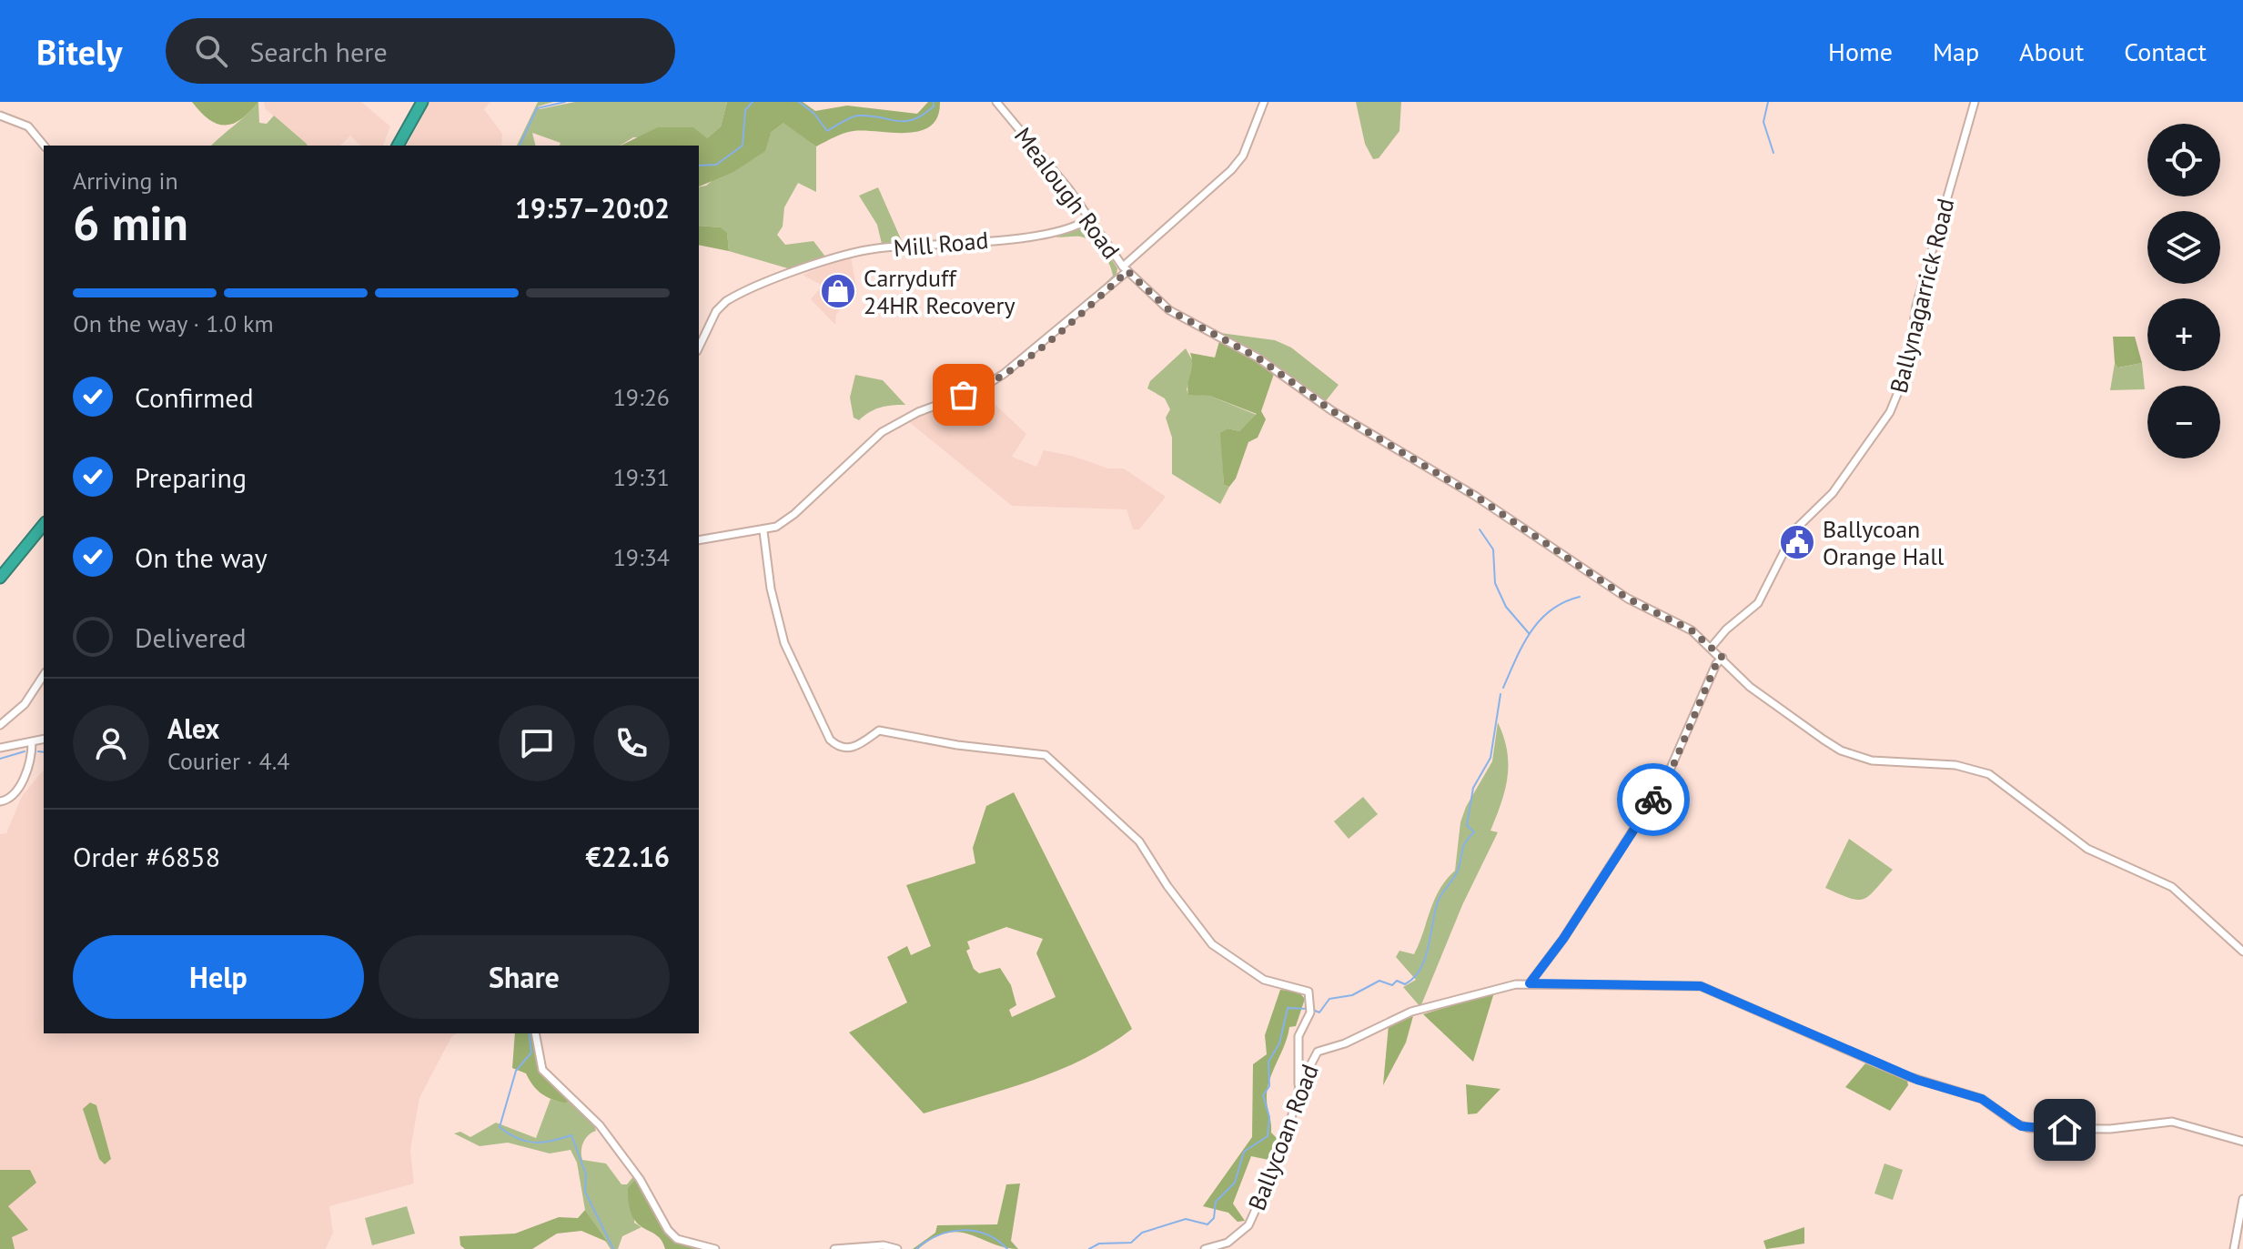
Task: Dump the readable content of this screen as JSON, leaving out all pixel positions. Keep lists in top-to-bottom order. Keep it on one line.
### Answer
{"streets":{"street":["Mealough Road","Mill Road","Ballynagarrick Road","Ballycoan Road"]},"crossings":[["Mealough Road","Mill Road"],["Mealough Road","Ballynagarrick Road"]],"places":{"shop":["Carryduff 24HR Recovery"],"public building":["Ballycoan Orange Hall"]},"page":{"header":"Bitely","search":"Search here","nav":["Home","Map","About","Contact"],"map_buttons":["+","−"],"heading":["6 min","Arriving in","19:57–20:02"],"panel":["Alex","Courier · 4.4","Order #6858","€22.16"],"bar":"On the way · 1.0 km","list":[["Confirmed","19:26"],["Preparing","19:31"],["On the way","19:34"],"Delivered"],"buttons":["Help","Share"]}}
